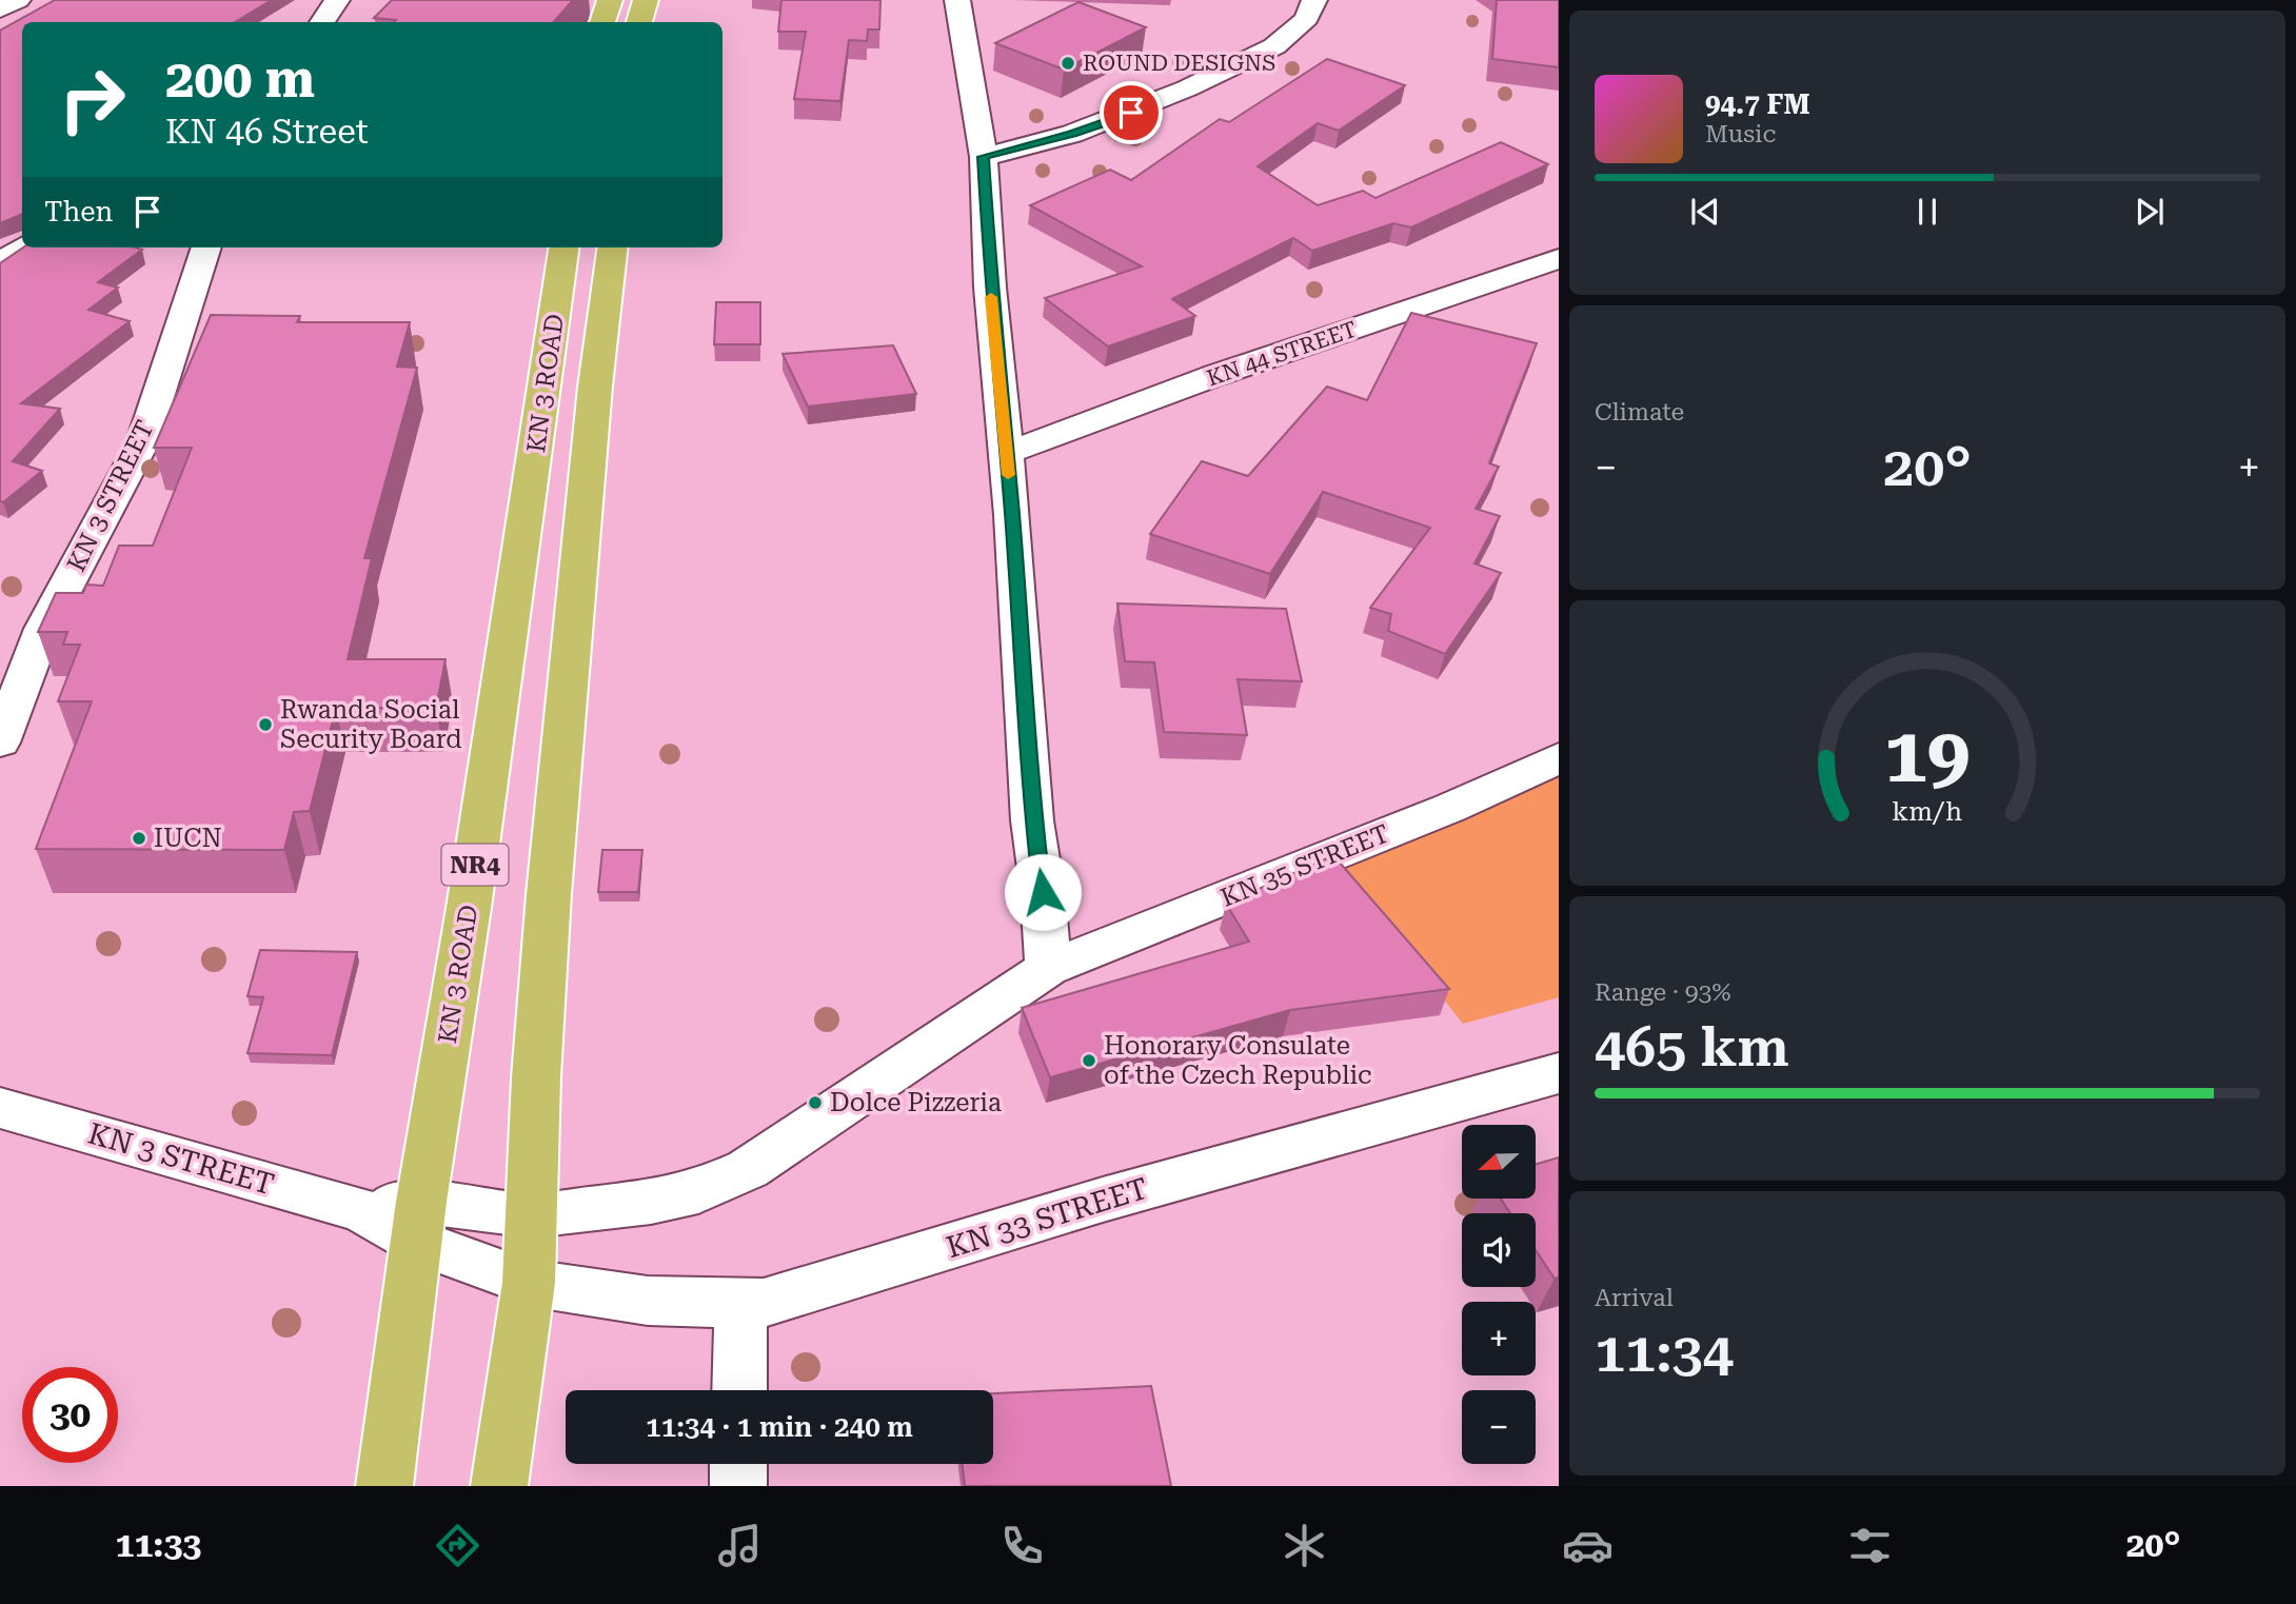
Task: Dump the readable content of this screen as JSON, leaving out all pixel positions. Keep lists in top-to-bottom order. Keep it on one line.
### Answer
{"streets":{"highway":["KN 3 ROAD","NR4"],"street":["KN 44 STREET","KN 3 STREET","KN 35 STREET","KN 33 STREET"]},"crossings":[["KN 3 ROAD","KN 3 STREET"],["KN 3 ROAD","KN 35 STREET"],["KN 3 ROAD","KN 33 STREET"],["KN 3 STREET","KN 35 STREET"],["KN 3 STREET","KN 33 STREET"]],"places":["ROUND DESIGNS","Rwanda Social Security Board","IUCN","Honorary Consulate of the Czech Republic","Dolce Pizzeria"],"north":"left","page":{"turn":["200 m","KN 46 Street"],"song":["94.7 FM","Music"],"then":"Then","tile":["Climate",["Range · 93%","465 km"],["Arrival","11:34"]],"heat":["−","20°","+"],"map_buttons":["+","−"],"limit":"30","trip":"11:34 · 1 min · 240 m","tabs":["11:33","20°"],"gauge":["19","km/h"]}}
